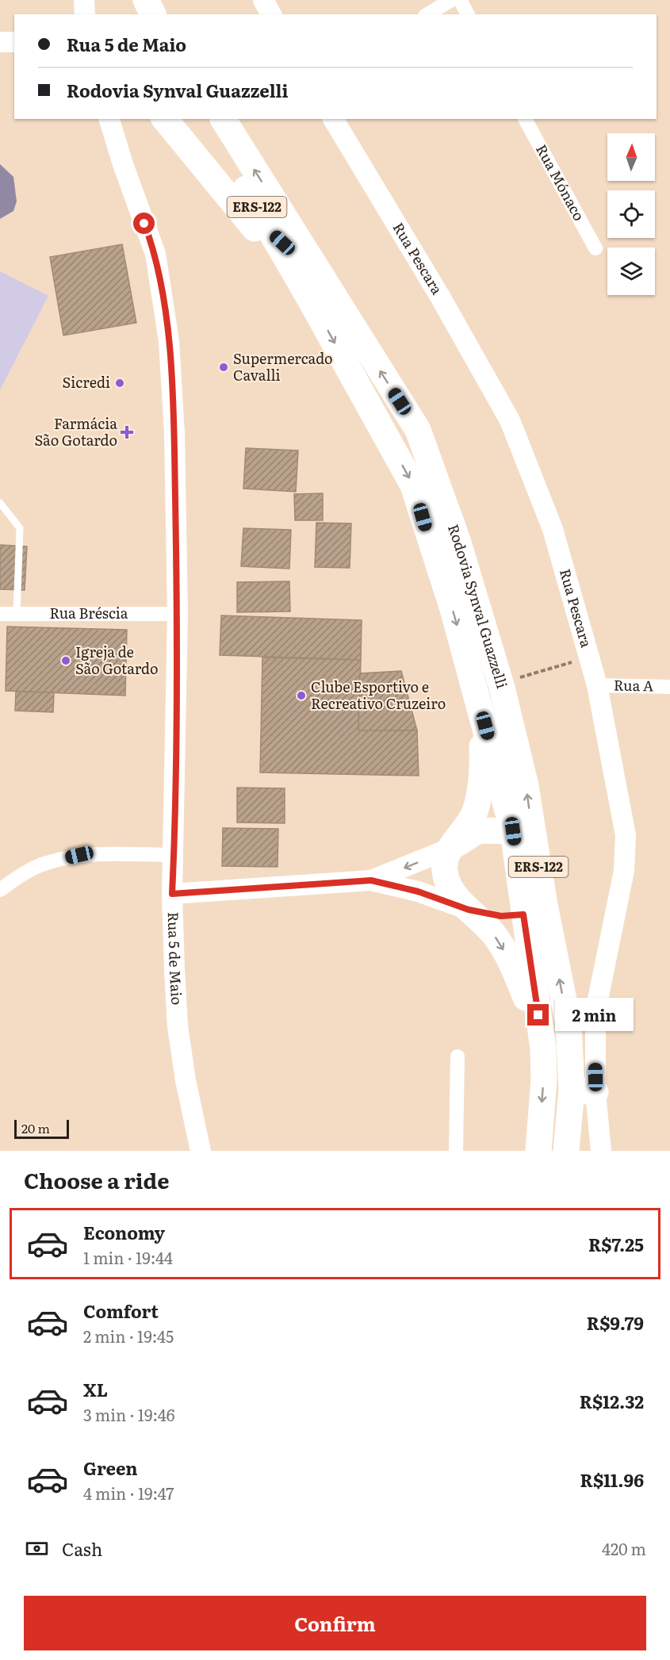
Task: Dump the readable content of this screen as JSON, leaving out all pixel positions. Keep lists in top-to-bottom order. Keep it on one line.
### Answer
{"streets":{"highway":["ERS-122","Rodovia Synval Guazzelli"],"street":["Rua Mónaco","Rua Pescara","Rua Bréscia","Rua A","Rua 5 de Maio"]},"crossings":[["Rua Pescara","Rodovia Synval Guazzelli"],["Rua Pescara","Rua A"],["Rua Bréscia","Rua 5 de Maio"]],"places":{"other":["Supermercado Cavalli","Sicredi","Igreja de São Gotardo","Clube Esportivo e Recreativo Cruzeiro"],"health":["Farmácia São Gotardo"]},"scale_bar":"20 m","north":"top","page":{"banner":["Rua 5 de Maio","Rodovia Synval Guazzelli"],"bubble":"2 min","scale":"20 m","heading":"Choose a ride","list":[{"name":"Economy","note":"1 min · 19:44","value":"R$7.25"},{"name":"Comfort","note":"2 min · 19:45","value":"R$9.79"},{"name":"XL","note":"3 min · 19:46","value":"R$12.32"},{"name":"Green","note":"4 min · 19:47","value":"R$11.96"}],"pay":["Cash","420 m"],"buttons":"Confirm"}}
